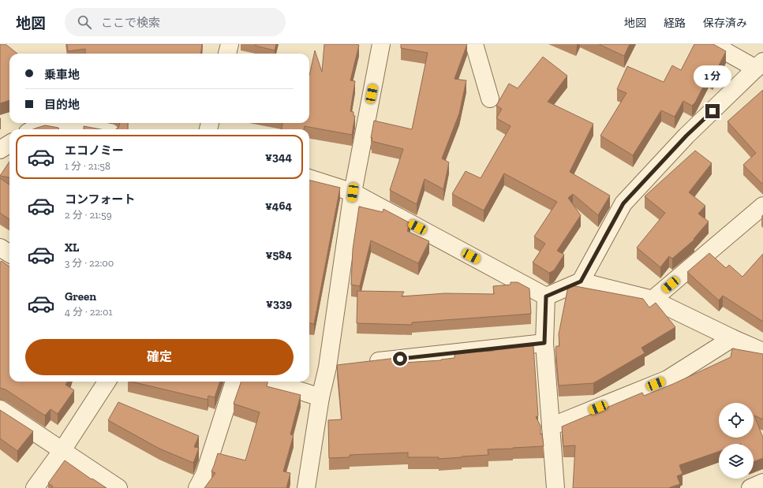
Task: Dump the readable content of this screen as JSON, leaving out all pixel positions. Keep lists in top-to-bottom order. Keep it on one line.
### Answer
{"page":{"header":"地図","search":"ここで検索","nav":["地図","経路","保存済み"],"banner":["乗車地","目的地"],"bubble":"1 分","list":[{"name":"エコノミー","note":"1 分 · 21:58","value":"¥344"},{"name":"コンフォート","note":"2 分 · 21:59","value":"¥464"},{"name":"XL","note":"3 分 · 22:00","value":"¥584"},{"name":"Green","note":"4 分 · 22:01","value":"¥339"}],"buttons":"確定"}}
